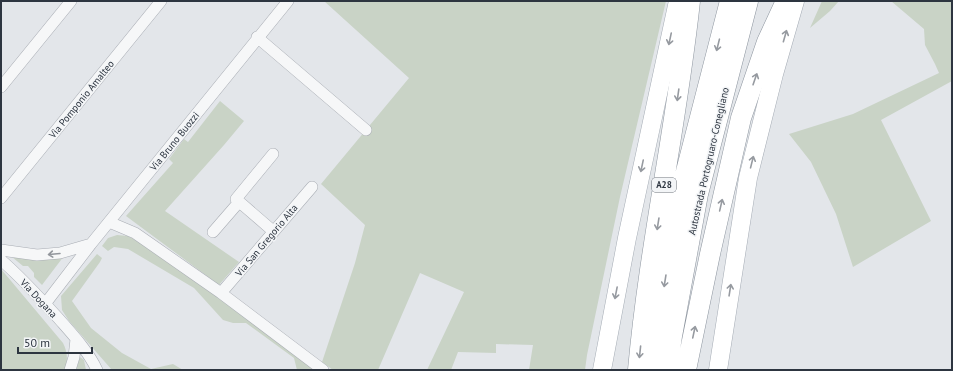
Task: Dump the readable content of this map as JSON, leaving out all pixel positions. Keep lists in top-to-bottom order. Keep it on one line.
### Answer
{"streets":{"highway":["Autostrada Portogruaro-Conegliano","A28"],"street":["Via Pomponio Amalteo","Via Bruno Buozzi","Via San Gregorio Alta","Via Dogana"]},"crossings":[["Via Bruno Buozzi","Via Dogana"]],"scale_bar":"50 m"}
